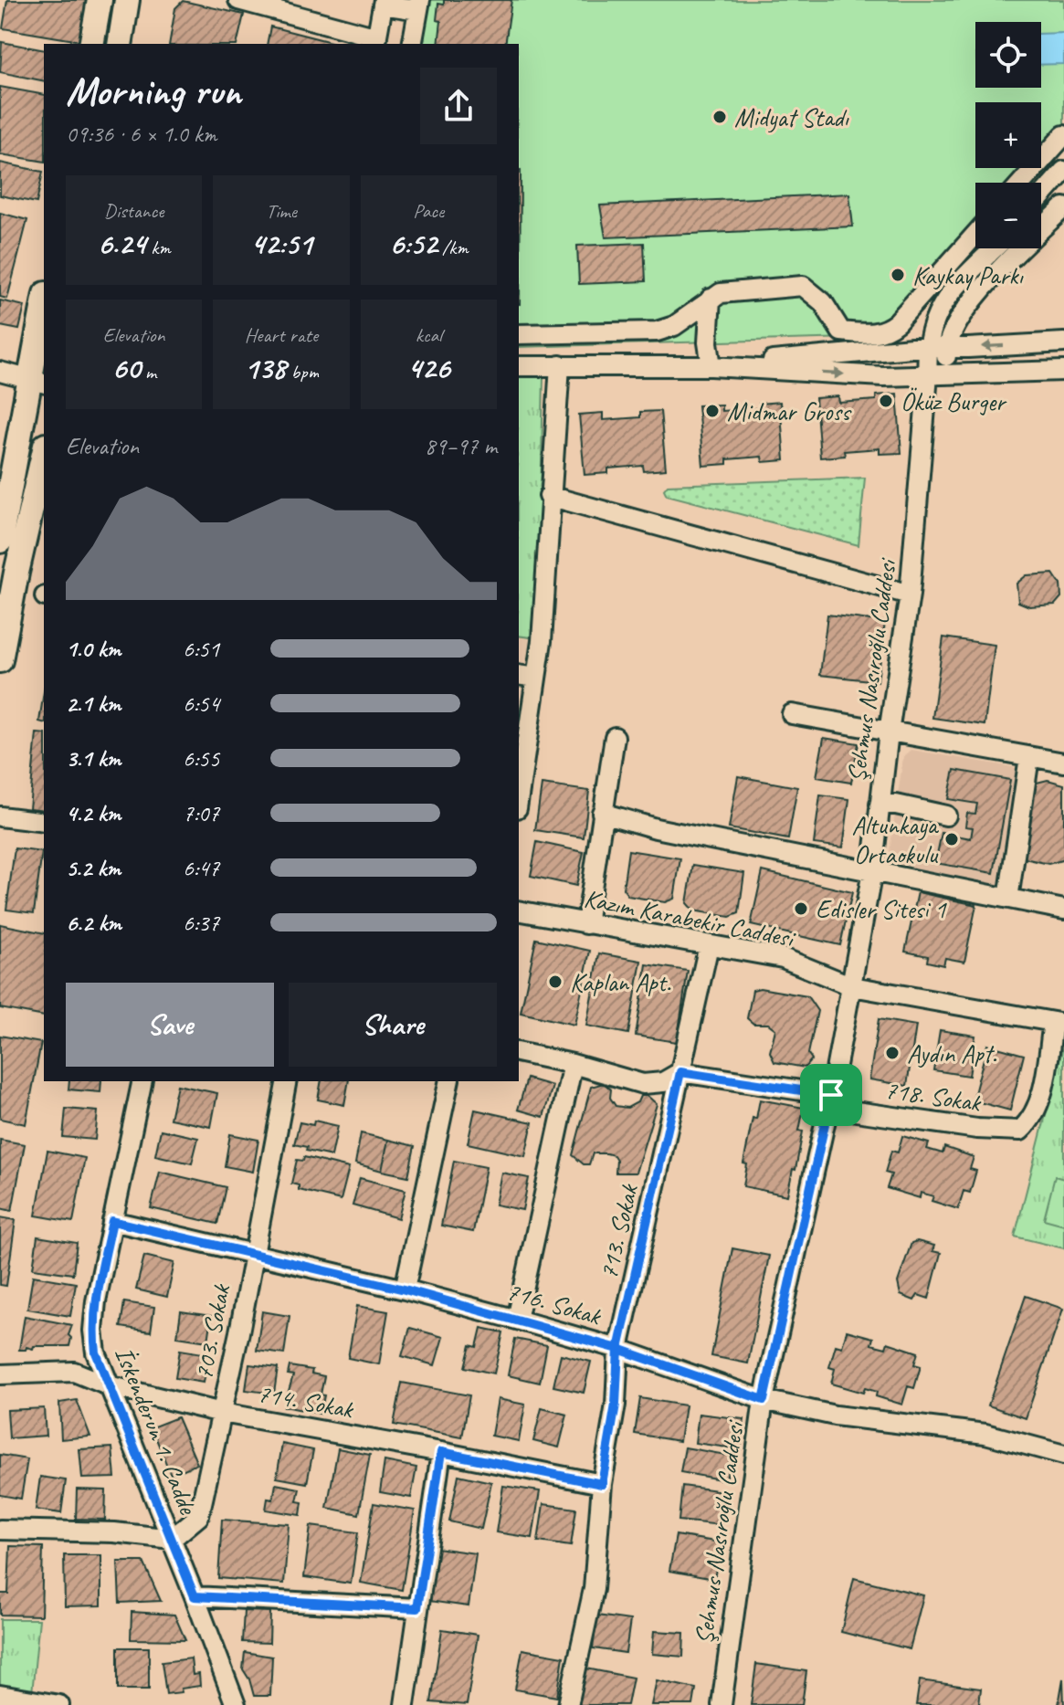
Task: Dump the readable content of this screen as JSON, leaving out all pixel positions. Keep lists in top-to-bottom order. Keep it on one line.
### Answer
{"streets":{"street":["Şehmus Nasıroğlu Caddesi","Kazım Karabekir Caddesi","718. Sokak","713. Sokak","716. Sokak","703. Sokak","714. Sokak","İskenderun 1. Cadde"]},"crossings":[["Şehmus Nasıroğlu Caddesi","Kazım Karabekir Caddesi"],["Şehmus Nasıroğlu Caddesi","718. Sokak"],["Şehmus Nasıroğlu Caddesi","716. Sokak"],["Kazım Karabekir Caddesi","718. Sokak"],["Kazım Karabekir Caddesi","713. Sokak"],["718. Sokak","713. Sokak"],["713. Sokak","716. Sokak"],["713. Sokak","714. Sokak"],["716. Sokak","703. Sokak"],["716. Sokak","İskenderun 1. Cadde"],["703. Sokak","714. Sokak"],["703. Sokak","İskenderun 1. Cadde"],["714. Sokak","İskenderun 1. Cadde"]],"places":["Midyat Stadı","Kaykay Parkı","Öküz Burger","Midmar Gross","Altunkaya Ortaokulu","Edisler Sitesi 1","Kaplan Apt.","Aydın Apt."],"page":{"map_buttons":["+","−"],"heading":["Morning run","09:36 · 6 × 1.0 km"],"stats":[["Distance","6.24 km"],["Time","42:51"],["Pace","6:52 /km"],["Elevation","60 m"],["Heart rate","138 bpm"],["kcal","426"]],"chart":["Elevation","89–97 m"],"list":[{"name":"1.0 km","note":"6:51"},{"name":"2.1 km","note":"6:54"},{"name":"3.1 km","note":"6:55"},{"name":"4.2 km","note":"7:07"},{"name":"5.2 km","note":"6:47"},{"name":"6.2 km","note":"6:37"}],"buttons":["Save","Share"]}}
